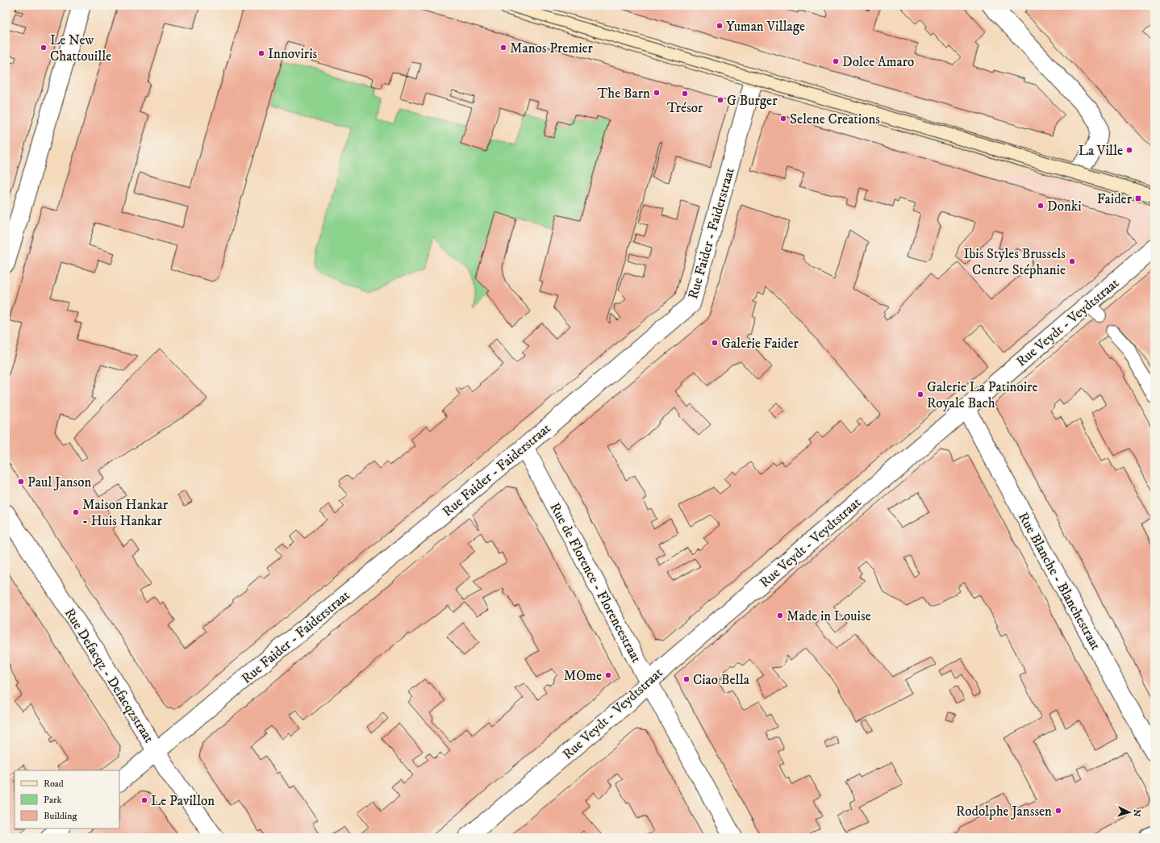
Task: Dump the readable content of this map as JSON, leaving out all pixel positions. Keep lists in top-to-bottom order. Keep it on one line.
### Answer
{"streets":{"street":["Rue Faider - Faiderstraat","Rue Veydt - Veydtstraat","Rue Blanche - Blanchestraat","Rue de Florence - Florencestraat","Rue Defacqz - Defacqzstraat"]},"crossings":[["Rue Faider - Faiderstraat","Rue de Florence - Florencestraat"],["Rue Faider - Faiderstraat","Rue Defacqz - Defacqzstraat"],["Rue Veydt - Veydtstraat","Rue Blanche - Blanchestraat"],["Rue Veydt - Veydtstraat","Rue de Florence - Florencestraat"]],"places":{"other":["Yuman Village","Le New Chattouille","Manos Premier","Innoviris","Dolce Amaro","The Barn","Trésor","G Burger","Selene Creations","La Ville","Donki","Ibis Styles Brussels Centre Stéphanie","Galerie Faider","Galerie La Patinoire Royale Bach","Paul Janson","Maison Hankar - Huis Hankar","Made in Louise","MOme","Ciao Bella","Le Pavillon","Rodolphe Janssen"],"transit":["Faider"]},"legend":["Road","Park","Building"],"north":"right"}
